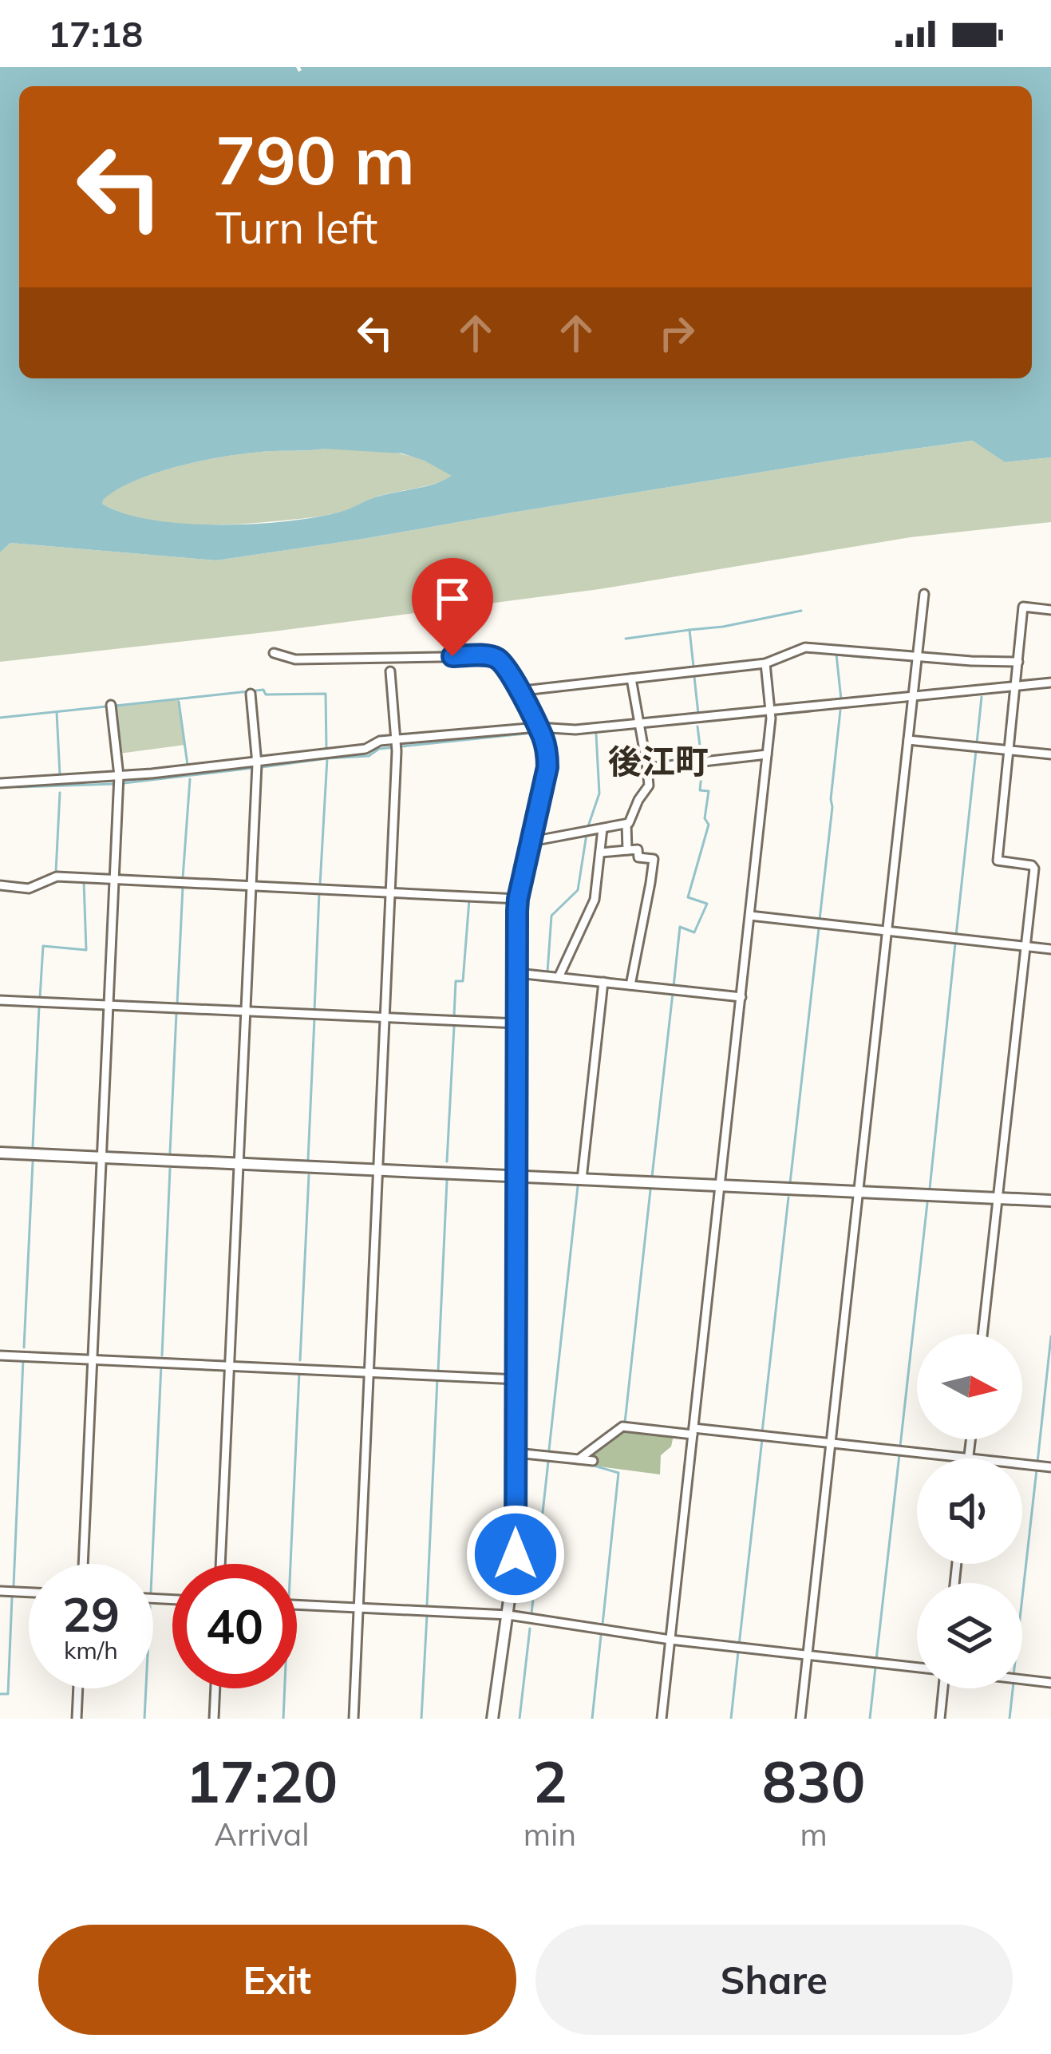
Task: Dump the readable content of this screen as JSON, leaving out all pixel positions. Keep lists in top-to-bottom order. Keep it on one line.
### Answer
{"districts":["後江町"],"north":"right","page":{"status":"17:18","turn":["790 m","Turn left"],"speed":"29 km/h","limit":"40","eta":["17:20","Arrival","2","min","830","m"],"buttons":["Exit","Share"]}}
